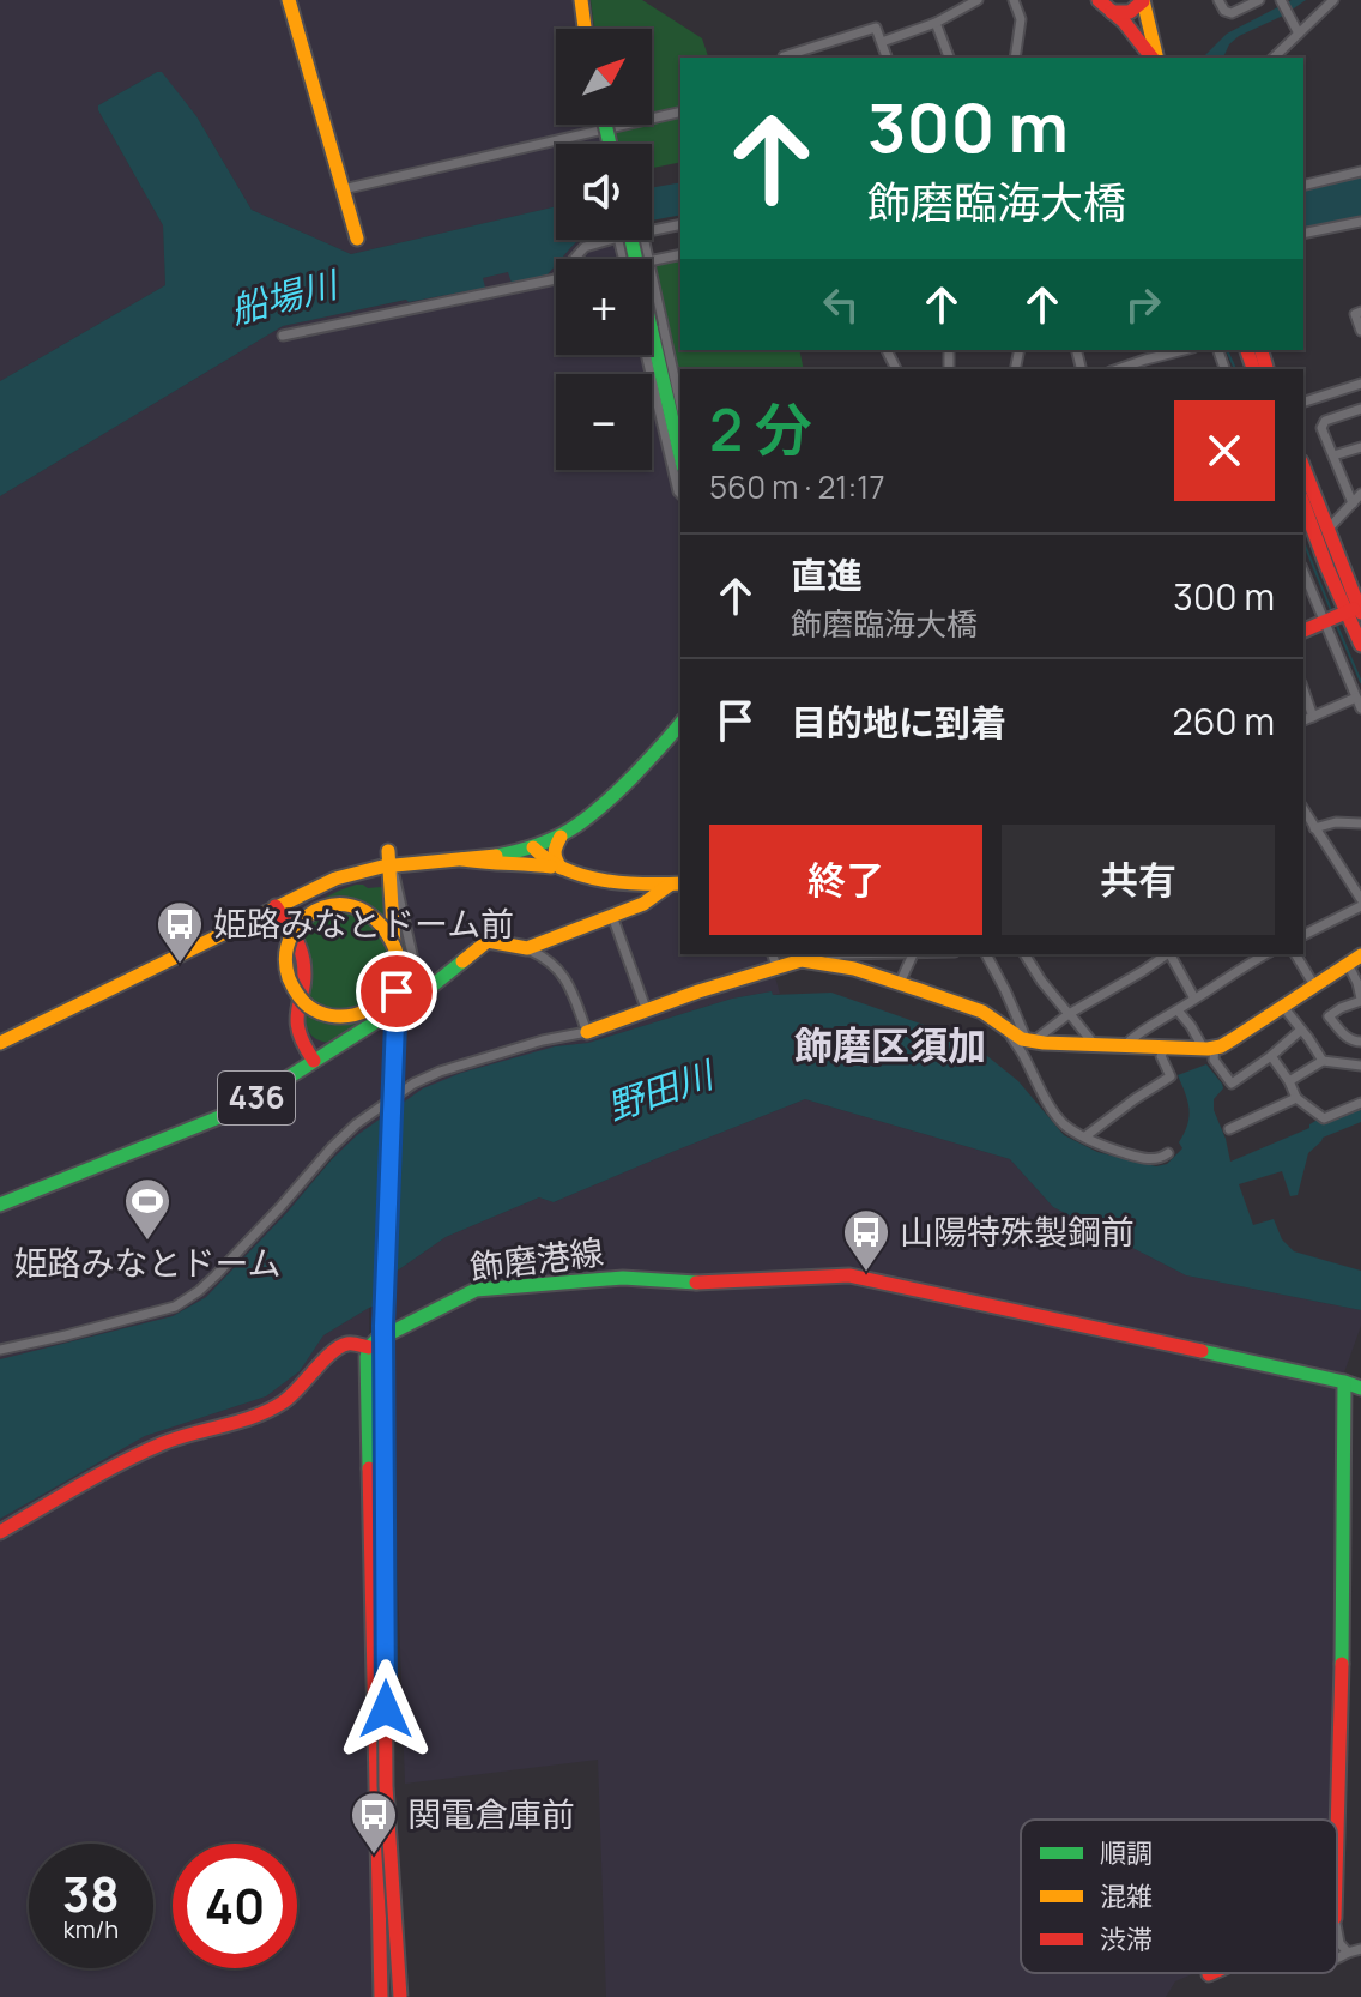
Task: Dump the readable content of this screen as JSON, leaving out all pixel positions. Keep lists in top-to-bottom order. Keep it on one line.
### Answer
{"streets":{"main road":["436","飾磨港線"]},"districts":["飾磨区須加"],"water":["船場川","野田川"],"places":{"bus stop":["姫路みなとドーム前","山陽特殊製鋼前","関電倉庫前"],"sports":["姫路みなとドーム"]},"legend":["順調","混雑","渋滞"],"north":"top right","page":{"map_buttons":["+","−"],"turn":["300 m","飾磨臨海大橋"],"heading":["2 分","560 m · 21:17"],"list":[{"name":"直進","note":"飾磨臨海大橋","value":"300 m"},{"name":"目的地に到着","value":"260 m"}],"buttons":["終了","共有"],"speed":"38 km/h","limit":"40"}}
